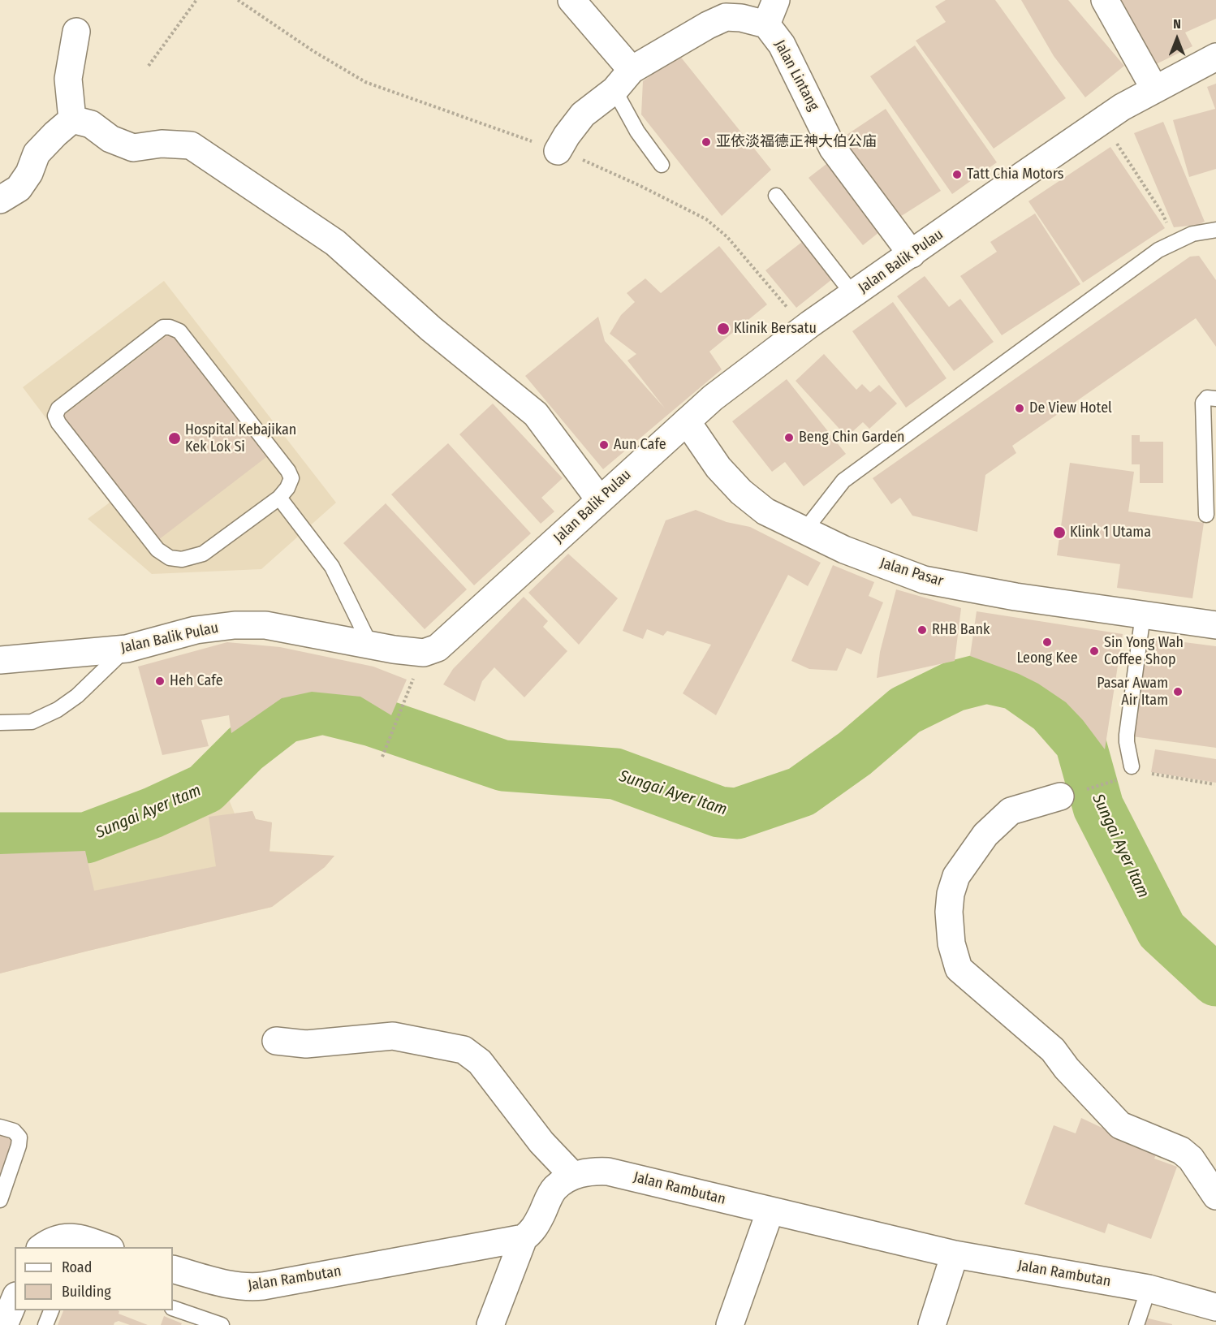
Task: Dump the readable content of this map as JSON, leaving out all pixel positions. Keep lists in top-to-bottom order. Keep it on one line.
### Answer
{"streets":{"street":["Jalan Lintang","Jalan Balik Pulau","Jalan Pasar","Jalan Rambutan"]},"crossings":[["Jalan Lintang","Jalan Balik Pulau"],["Jalan Balik Pulau","Jalan Pasar"]],"water":["Sungai Ayer Itam"],"places":["亚依淡福德正神大伯公庙","Tatt Chia Motors","Klinik Bersatu","De View Hotel","Beng Chin Garden","Hospital Kebajikan Kek Lok Si","Aun Cafe","Klink 1 Utama","RHB Bank","Leong Kee","Sin Yong Wah Coffee Shop","Heh Cafe","Pasar Awam Air Itam"],"legend":["Road","Building"],"north":"top"}
